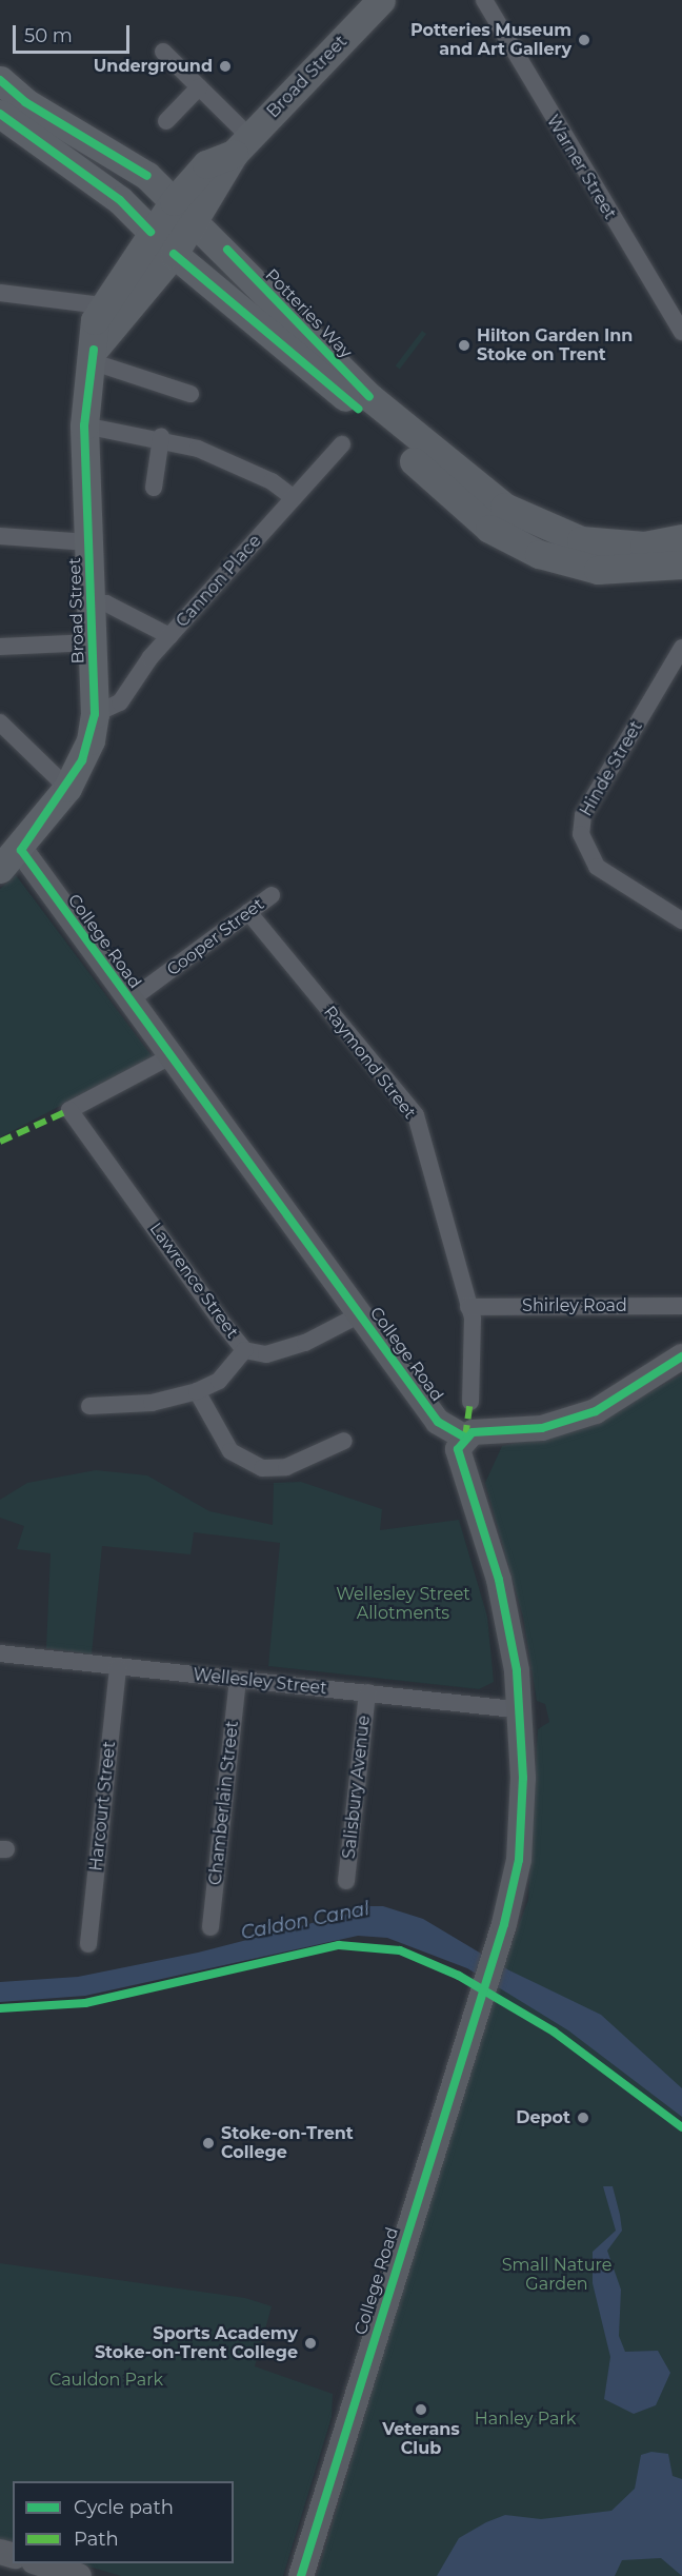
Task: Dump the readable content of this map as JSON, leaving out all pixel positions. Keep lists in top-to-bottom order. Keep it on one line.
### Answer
{"streets":{"main road":["Broad Street","Potteries Way"],"street":["Warner Street","Cannon Place","Hinde Street","Cooper Street","College Road","Raymond Street","Lawrence Street","Shirley Road","Wellesley Street","Salisbury Avenue","Chamberlain Street","Harcourt Street"]},"crossings":[["Broad Street","Potteries Way"],["Broad Street","Cannon Place"],["Broad Street","College Road"],["Cooper Street","College Road"],["Cooper Street","Raymond Street"],["College Road","Lawrence Street"],["College Road","Wellesley Street"],["Raymond Street","Shirley Road"],["Wellesley Street","Salisbury Avenue"],["Wellesley Street","Chamberlain Street"],["Wellesley Street","Harcourt Street"]],"water":["Caldon Canal"],"parks":["Wellesley Street Allotments","Small Nature Garden","Cauldon Park","Hanley Park"],"places":["Potteries Museum and Art Gallery","Underground","Hilton Garden Inn Stoke on Trent","Depot","Stoke-on-Trent College","Sports Academy Stoke-on-Trent College","Veterans Club"],"legend":["Cycle path","Path"],"scale_bar":"50 m"}
